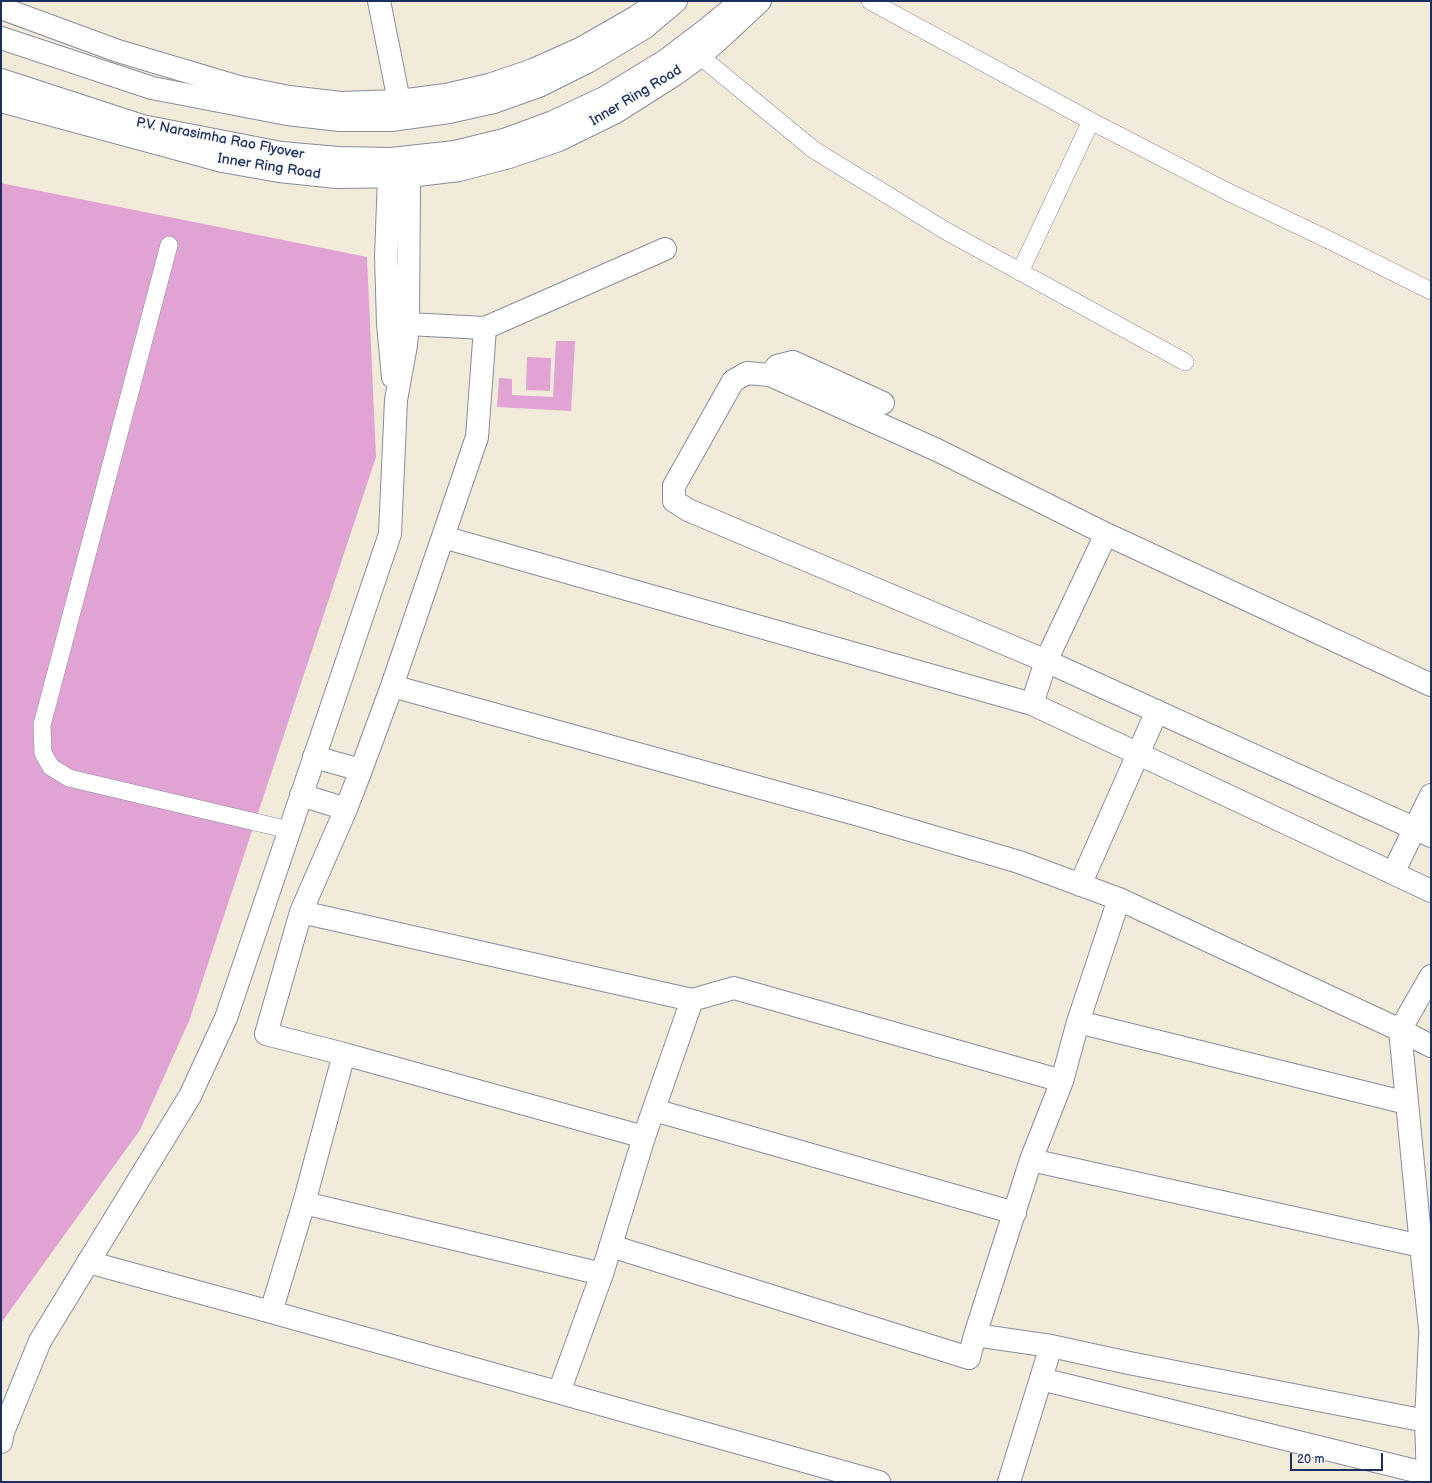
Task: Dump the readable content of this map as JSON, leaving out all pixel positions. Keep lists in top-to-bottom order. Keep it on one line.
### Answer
{"streets":{"main road":["Inner Ring Road","P.V. Narasimha Rao Flyover"]},"scale_bar":"20 m"}
